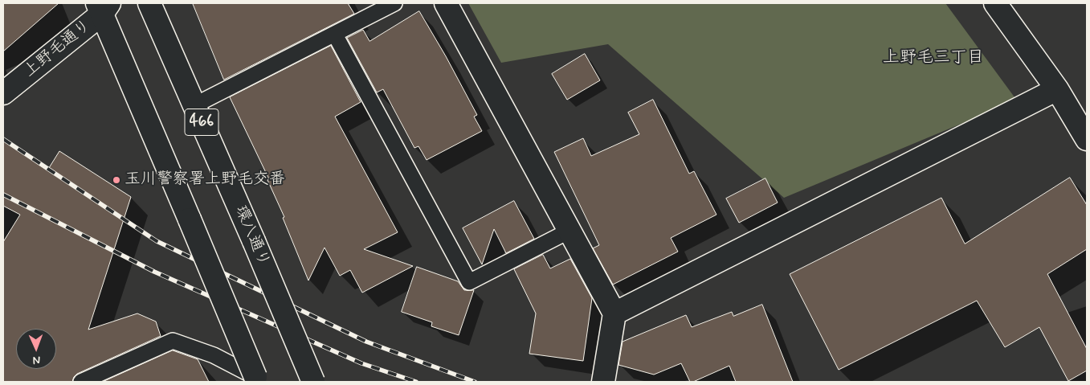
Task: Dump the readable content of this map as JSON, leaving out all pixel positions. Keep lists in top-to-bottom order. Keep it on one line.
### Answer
{"streets":{"main road":["上野毛通り","466","環八通り"]},"districts":["上野毛三丁目"],"places":["玉川警察署上野毛交番"],"north":"bottom"}
